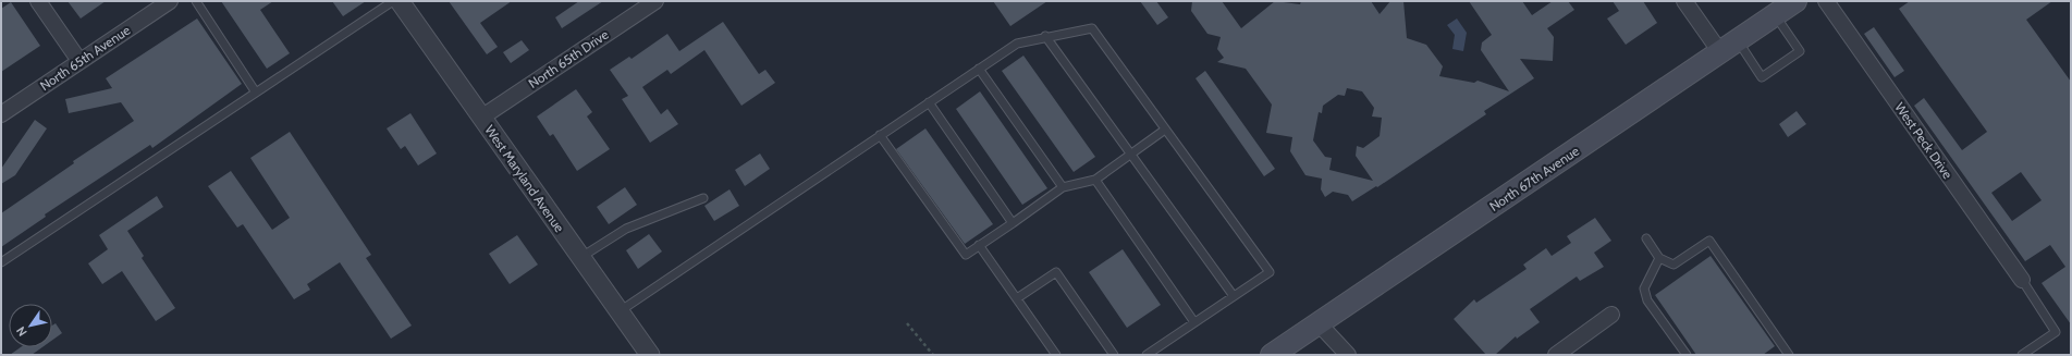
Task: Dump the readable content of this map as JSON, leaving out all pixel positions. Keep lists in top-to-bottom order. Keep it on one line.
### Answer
{"streets":{"main road":["North 67th Avenue"],"street":["North 65th Avenue","North 65th Drive","West Peck Drive","West Maryland Avenue"]},"crossings":[["North 65th Drive","West Maryland Avenue"]],"north":"bottom left"}
